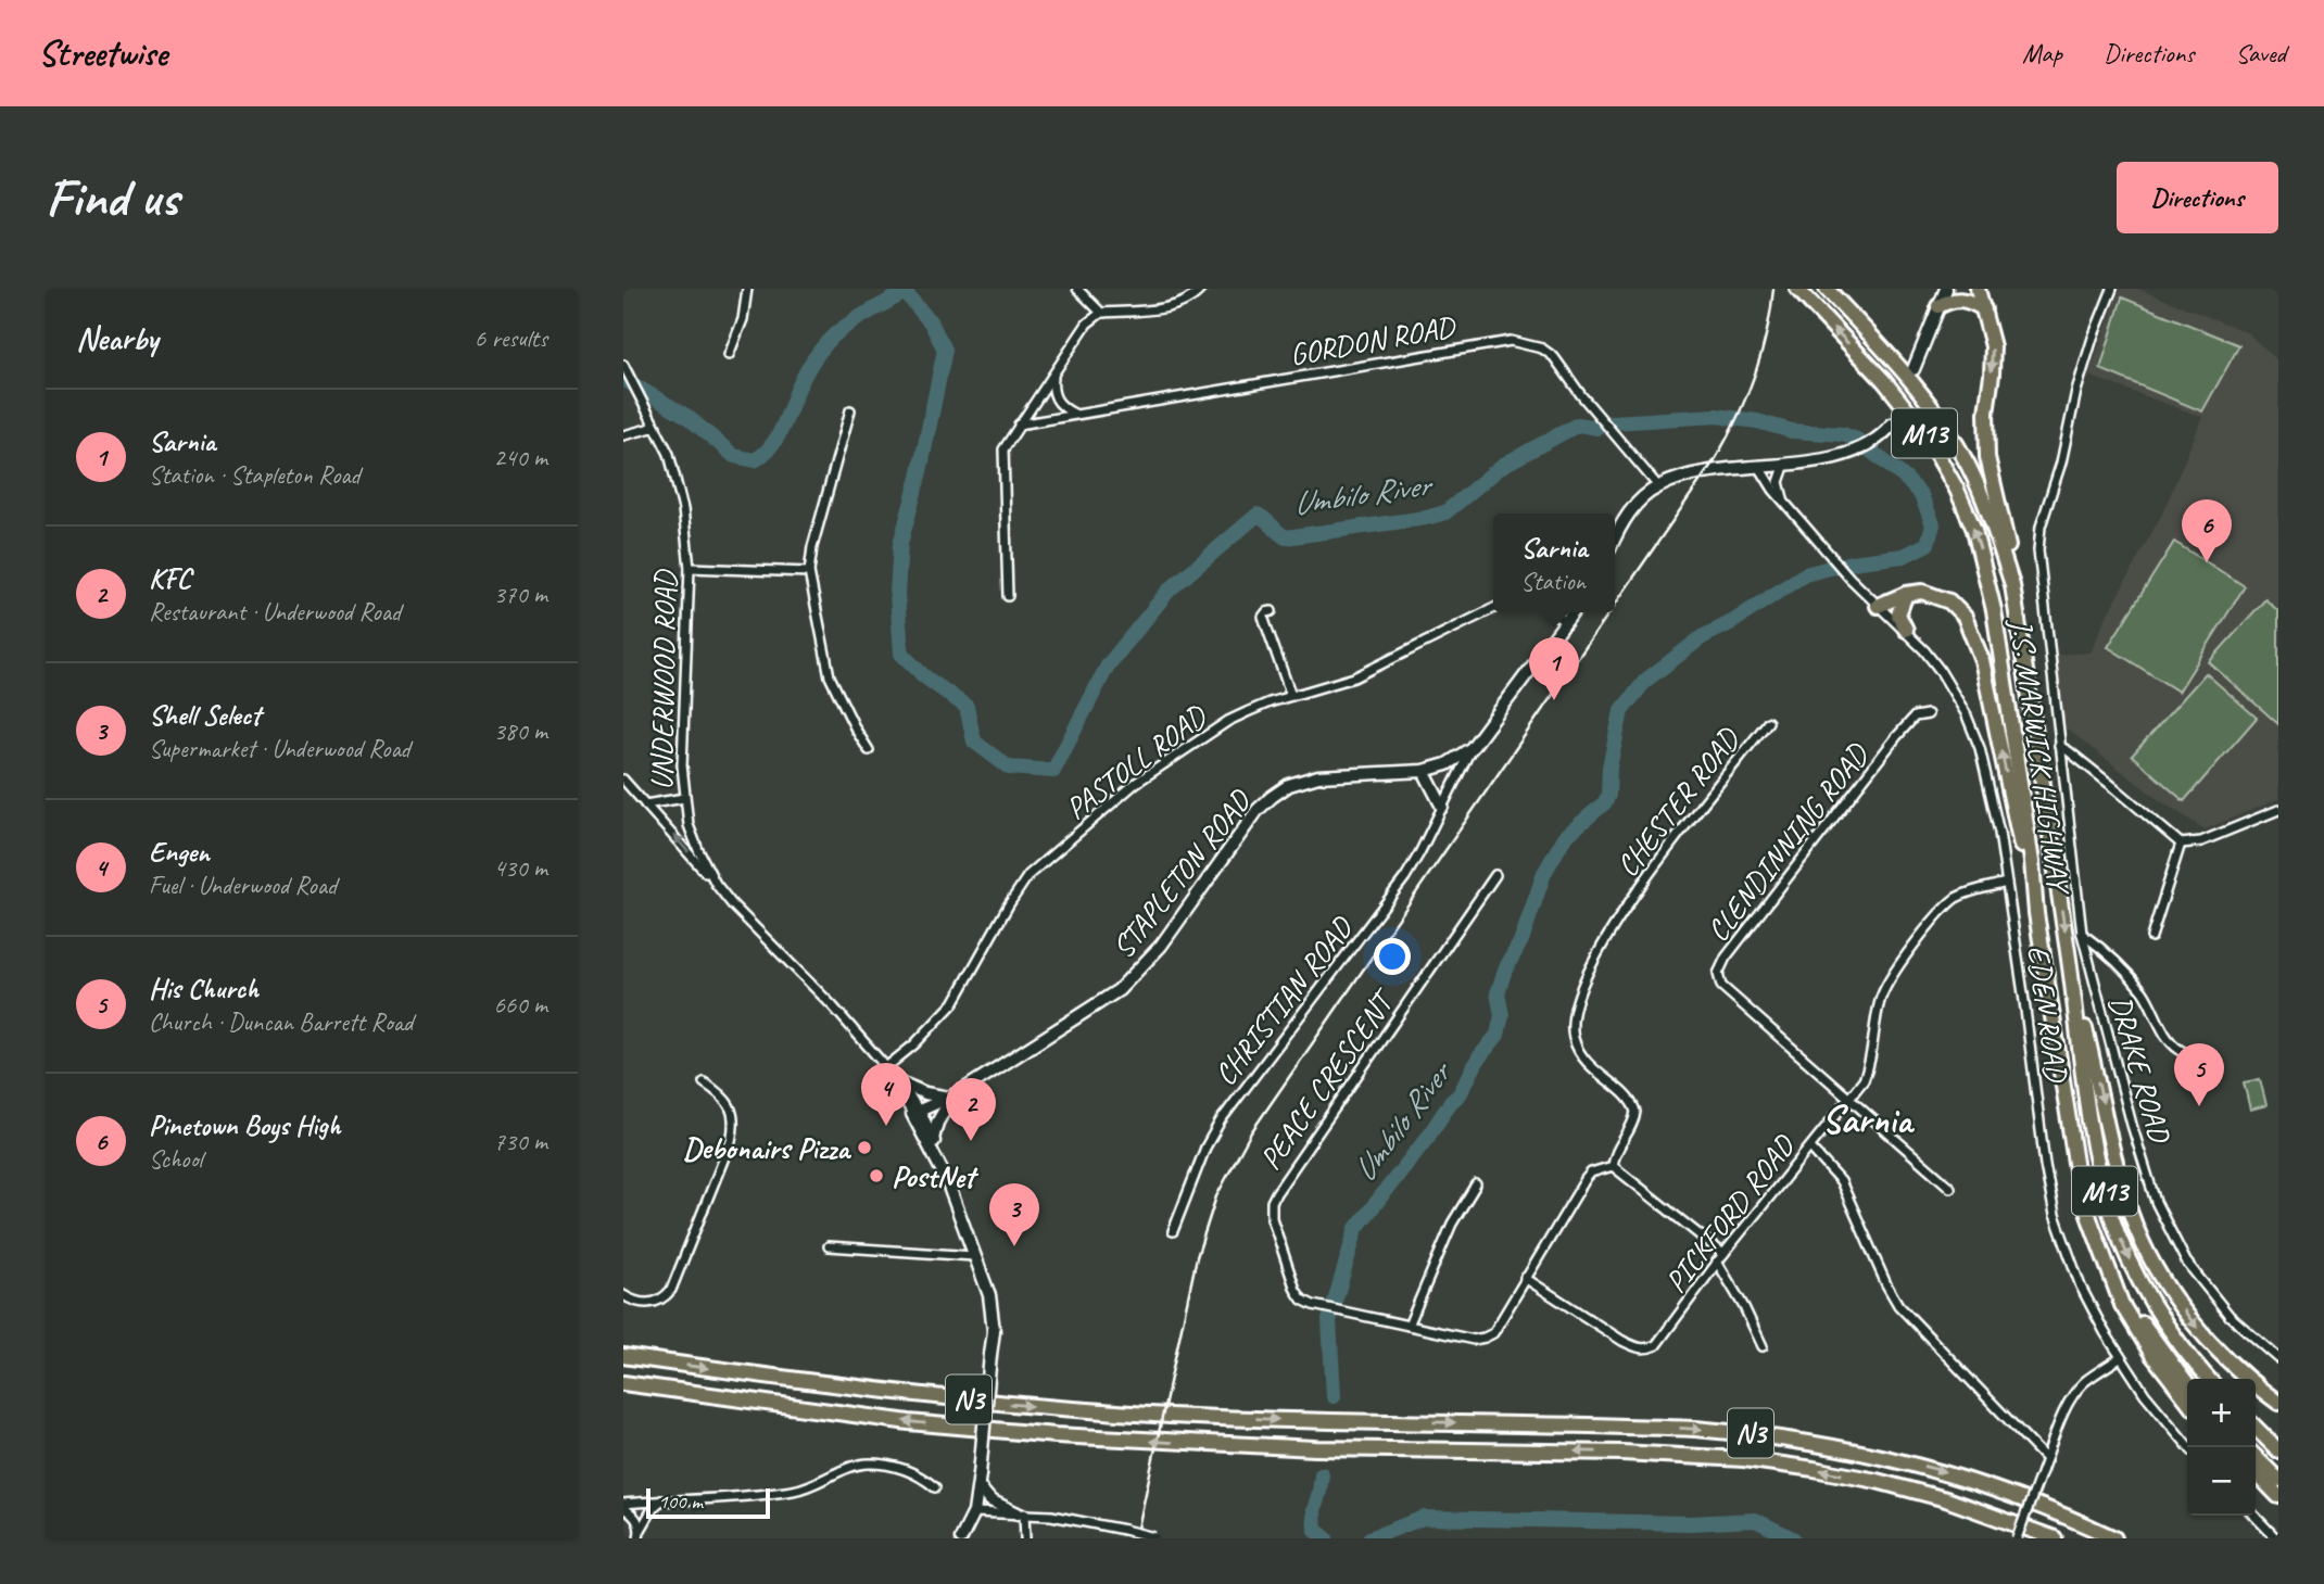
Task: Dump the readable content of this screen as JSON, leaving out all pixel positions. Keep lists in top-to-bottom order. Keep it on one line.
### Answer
{"streets":{"highway":["M13","J.S. MARWICK HIGHWAY","N3"],"main road":["UNDERWOOD ROAD","STAPLETON ROAD"],"street":["GORDON ROAD","PASTOLL ROAD","CHESTER ROAD","CLENDINNING ROAD","CHRISTIAN ROAD","EDEN ROAD","DRAKE ROAD","PEACE CRESCENT","PICKFORD ROAD"]},"crossings":[["M13","J.S. MARWICK HIGHWAY"],["UNDERWOOD ROAD","PASTOLL ROAD"],["UNDERWOOD ROAD","STAPLETON ROAD"],["CLENDINNING ROAD","PICKFORD ROAD"],["STAPLETON ROAD","CHRISTIAN ROAD"],["EDEN ROAD","PICKFORD ROAD"],["PEACE CRESCENT","PICKFORD ROAD"]],"districts":["Sarnia"],"water":["Umbilo River"],"places":["Debonairs Pizza","PostNet"],"scale_bar":"100 m","page":{"header":"Streetwise","nav":["Map","Directions","Saved"],"buttons":"Directions","title":"Find us","heading":["Nearby","6 results"],"list":[{"mark":"1","name":"Sarnia","note":"Station · Stapleton Road","value":"240 m"},{"mark":"2","name":"KFC","note":"Restaurant · Underwood Road","value":"370 m"},{"mark":"3","name":"Shell Select","note":"Supermarket · Underwood Road","value":"380 m"},{"mark":"4","name":"Engen","note":"Fuel · Underwood Road","value":"430 m"},{"mark":"5","name":"His Church","note":"Church · Duncan Barrett Road","value":"660 m"},{"mark":"6","name":"Pinetown Boys High","note":"School","value":"730 m"}],"pins":["6","1","5","4","2","3"],"popup":["Sarnia","Station"],"map_buttons":["+","−"],"scale":"100 m"}}
